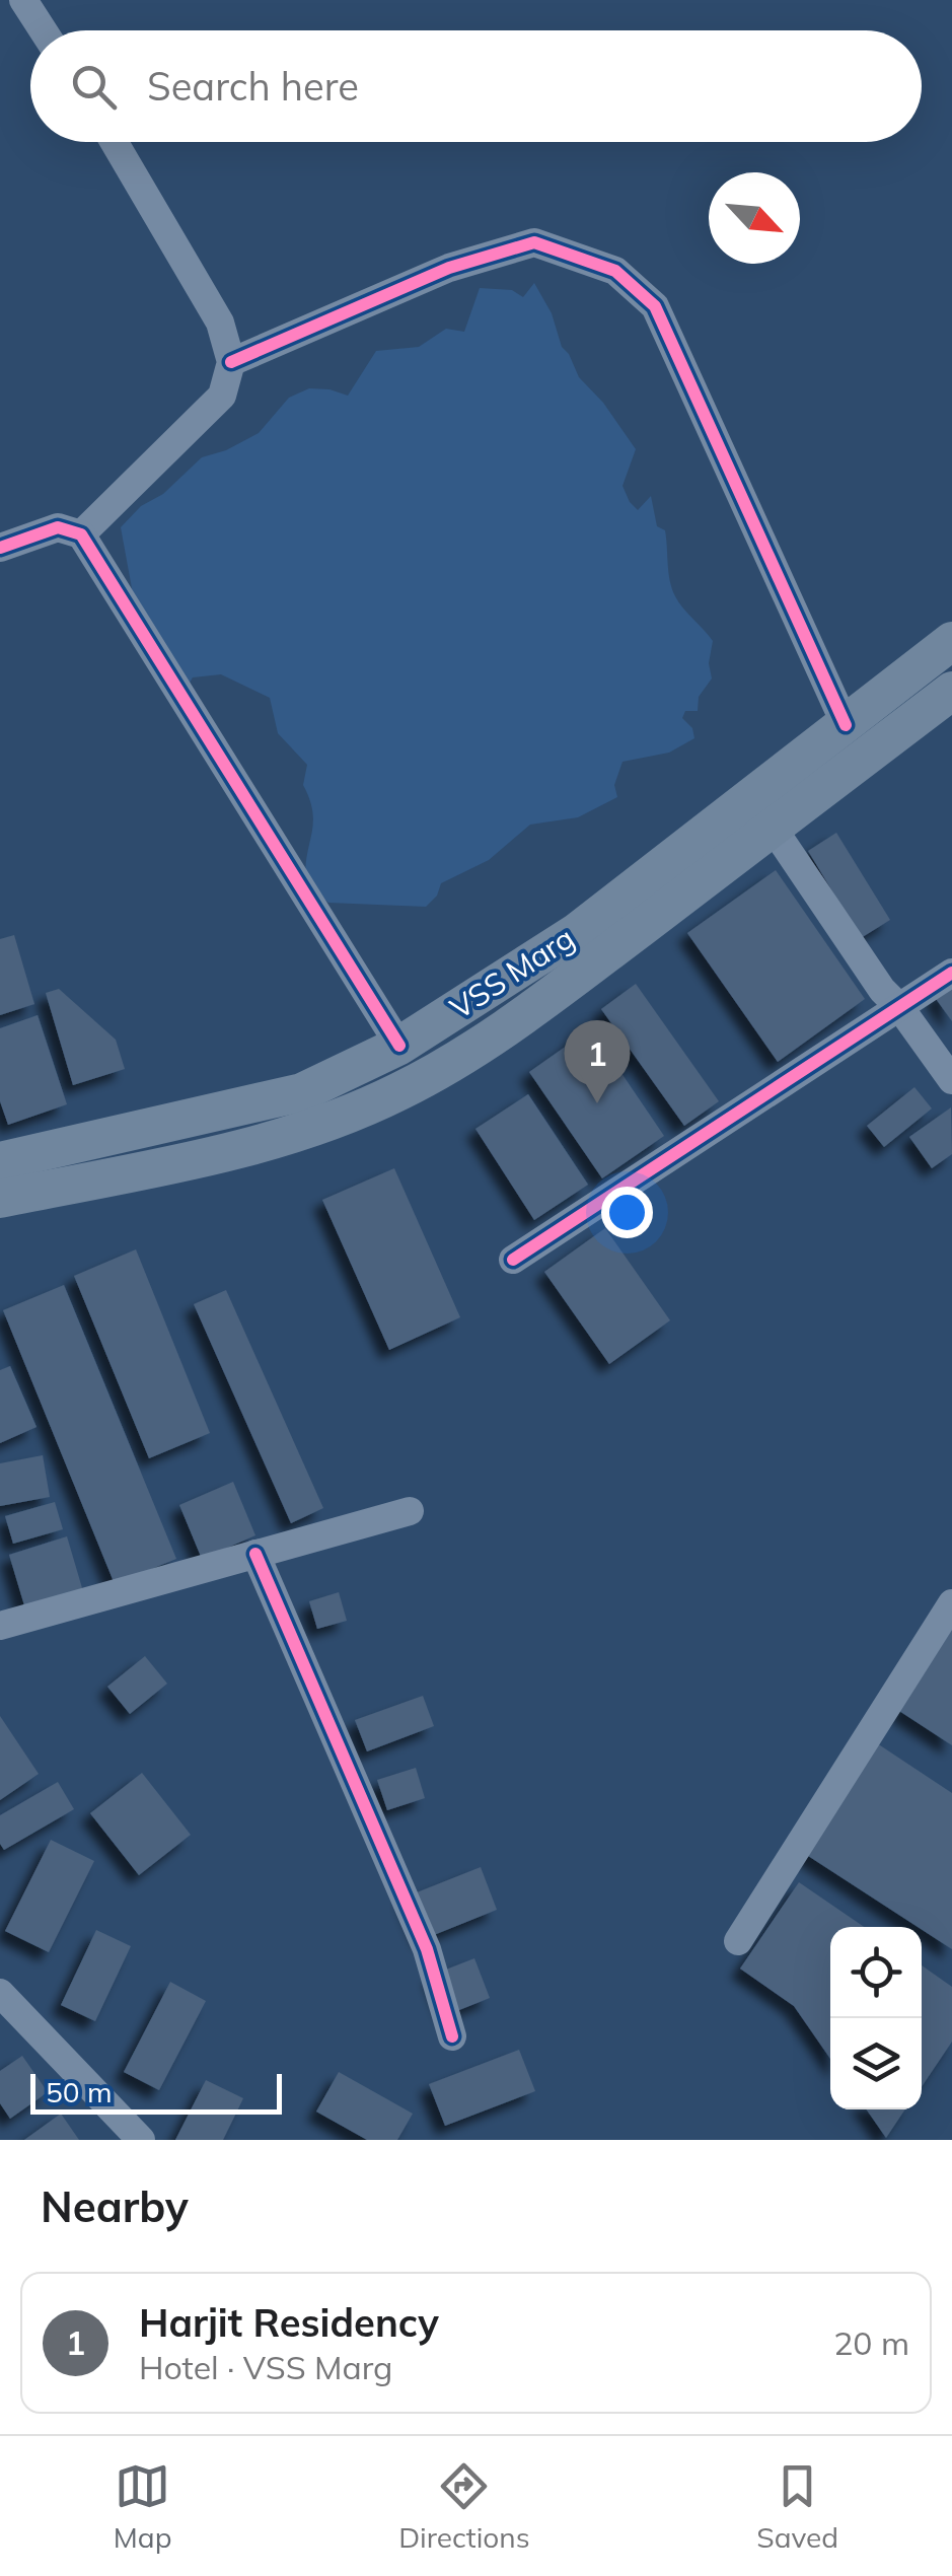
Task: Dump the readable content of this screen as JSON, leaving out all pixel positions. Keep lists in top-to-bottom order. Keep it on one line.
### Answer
{"streets":{"main road":["VSS Marg"]},"scale_bar":"50 m","north":"bottom right","page":{"search":"Search here","pins":"1","scale":"50 m","heading":"Nearby","list":[{"mark":"1","name":"Harjit Residency","note":"Hotel · VSS Marg","value":"20 m"}],"nav":["Map","Directions","Saved"]}}
